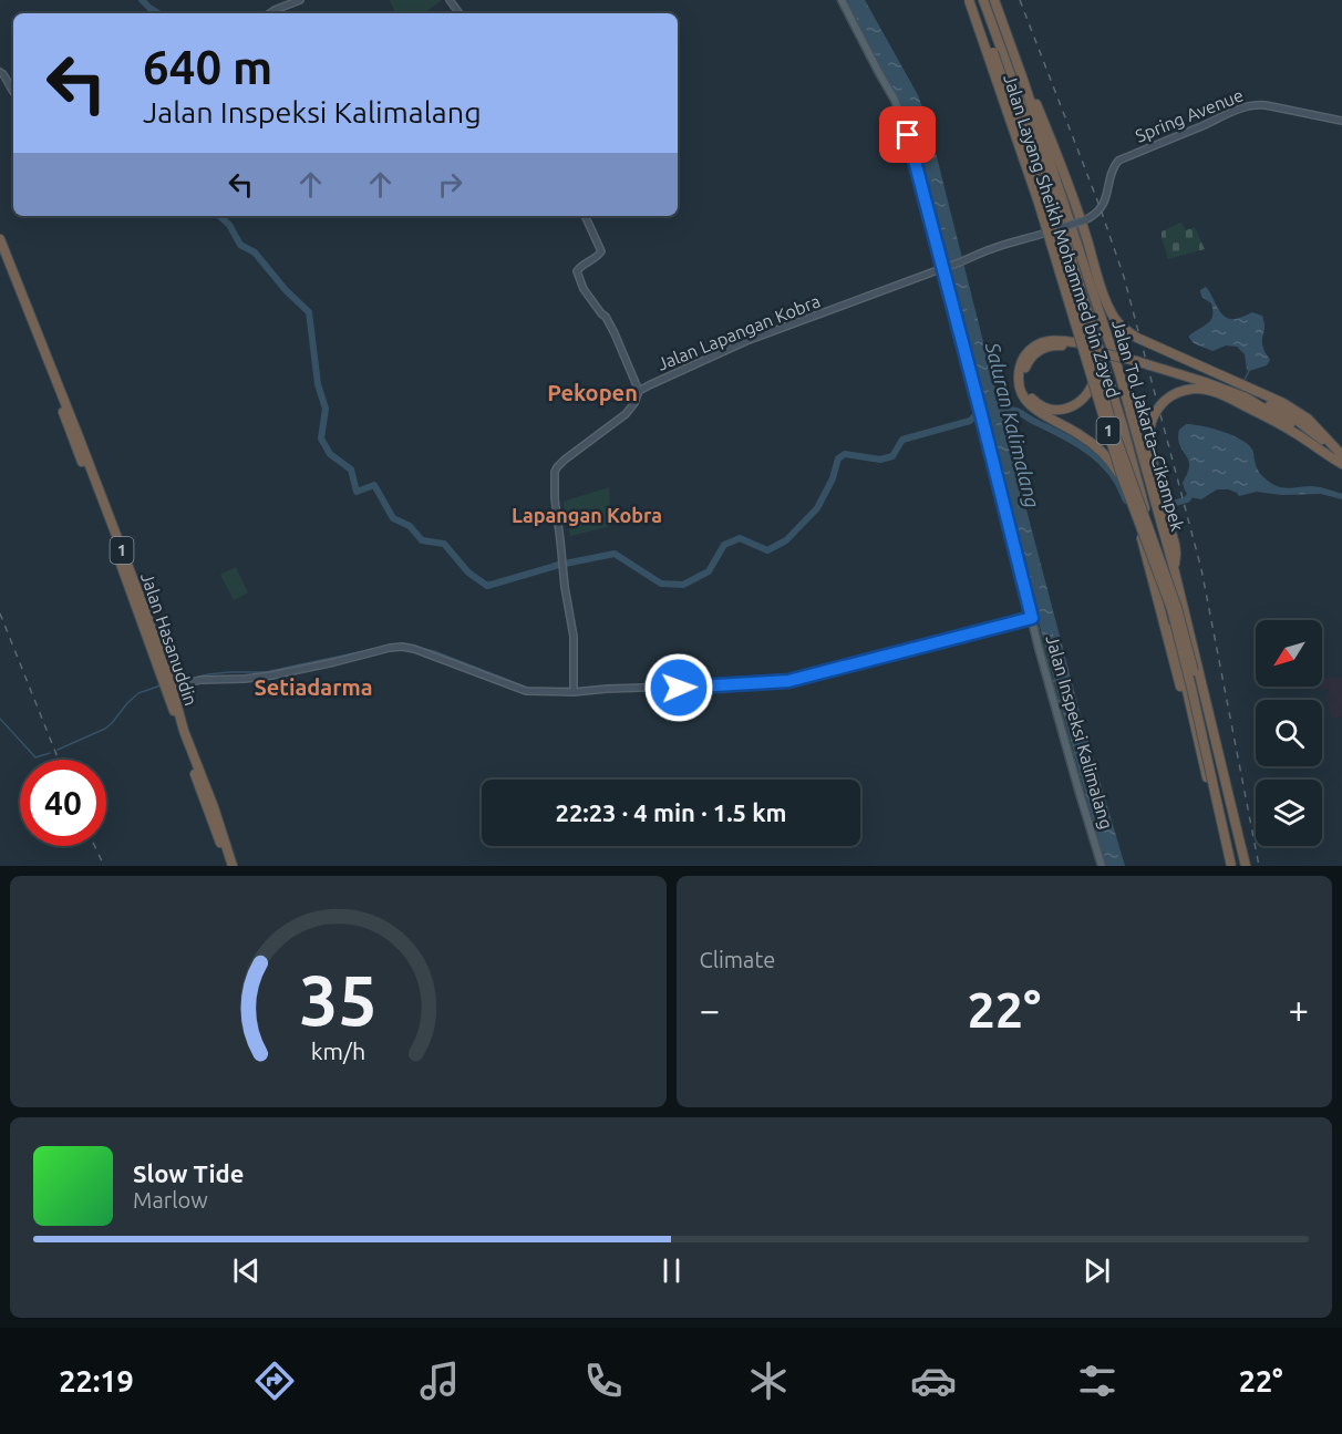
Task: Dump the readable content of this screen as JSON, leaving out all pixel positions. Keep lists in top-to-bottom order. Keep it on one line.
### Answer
{"streets":{"highway":["Jalan Layang Sheikh Mohammed bin Zayed","Jalan Tol Jakarta–Cikampek","1","Jalan Hasanuddin"],"main road":["Jalan Inspeksi Kalimalang"],"street":["Spring Avenue","Jalan Lapangan Kobra"]},"crossings":[["Spring Avenue","Jalan Lapangan Kobra"],["Jalan Layang Sheikh Mohammed bin Zayed","Jalan Tol Jakarta–Cikampek"],["Jalan Lapangan Kobra","Jalan Inspeksi Kalimalang"]],"districts":["Pekopen","Lapangan Kobra","Setiadarma"],"water":["Saluran Kalimalang"],"north":"bottom left","page":{"turn":["640 m","Jalan Inspeksi Kalimalang"],"limit":"40","trip":"22:23 · 4 min · 1.5 km","tile":"Climate","heat":["−","22°","+"],"song":["Slow Tide","Marlow"],"tabs":["22:19","22°"],"gauge":["35","km/h"]}}
